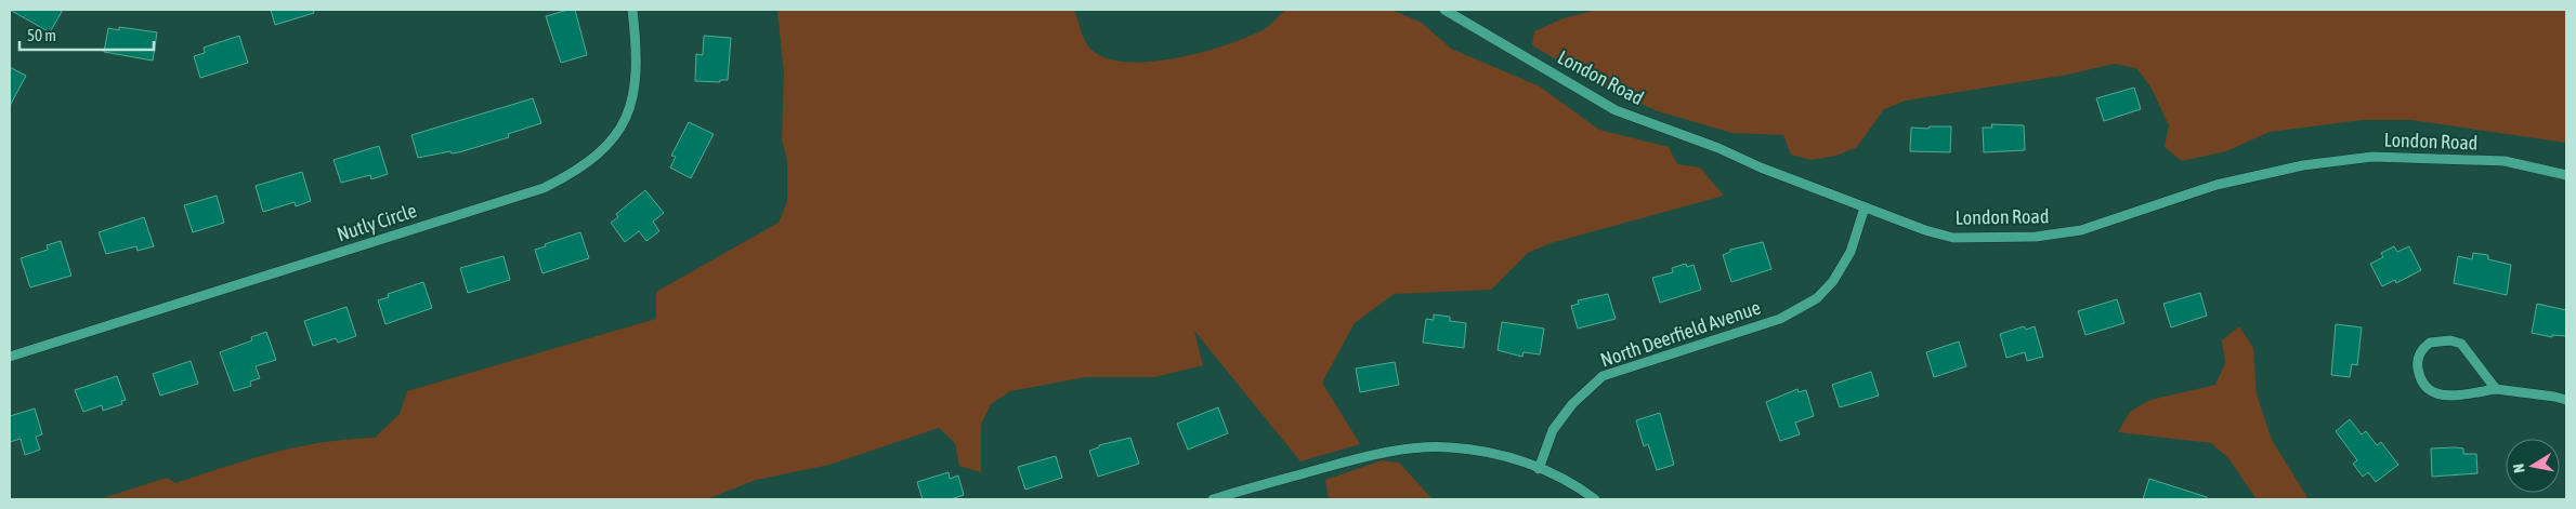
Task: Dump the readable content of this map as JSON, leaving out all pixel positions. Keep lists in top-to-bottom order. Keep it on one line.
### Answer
{"streets":{"street":["London Road","Nutly Circle","North Deerfield Avenue"]},"crossings":[["London Road","North Deerfield Avenue"]],"scale_bar":"50 m","north":"left"}
